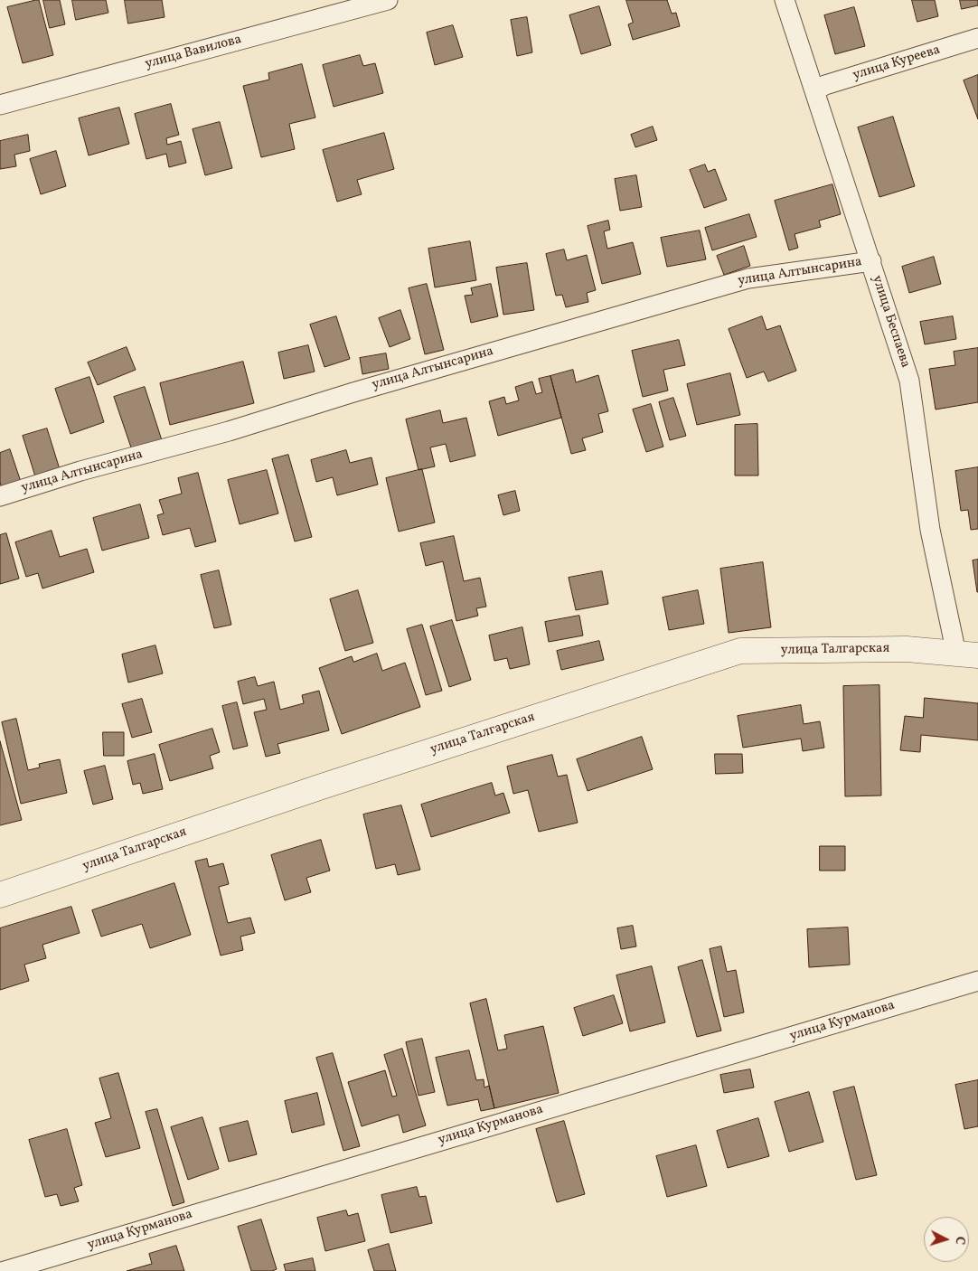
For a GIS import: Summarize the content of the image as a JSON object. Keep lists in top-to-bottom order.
{
  "streets": {
    "street": [
      "улица Вавилова",
      "улица Куреева",
      "улица Алтынсарина",
      "улица Беспаева",
      "улица Талгарская",
      "улица Курманова"
    ]
  },
  "crossings": [
    ["улица Куреева", "улица Беспаева"],
    ["улица Алтынсарина", "улица Беспаева"],
    ["улица Беспаева", "улица Талгарская"]
  ],
  "north": "right"
}
